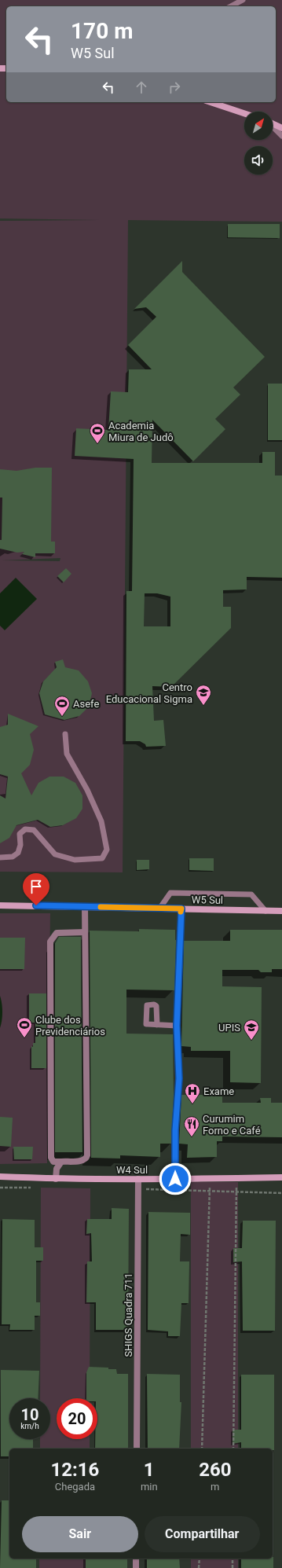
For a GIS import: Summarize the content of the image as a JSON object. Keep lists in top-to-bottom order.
{
  "streets": {
    "main road": ["W5 Sul", "W4 Sul"],
    "street": ["SHIGS Quadra 711"]
  },
  "crossings": [
    ["W4 Sul", "SHIGS Quadra 711"]
  ],
  "places": {
    "sports": ["Academia Miura de Judô", "Asefe", "Clube dos Previdenciários"],
    "school or university": ["Centro Educacional Sigma", "UPIS"],
    "hospital": ["Exame"],
    "restaurant": ["Curumim Forno e Café"]
  },
  "north": "top right",
  "page": {
    "turn": ["170 m", "W5 Sul"],
    "speed": "10 km/h",
    "limit": "20",
    "eta": [
      "12:16",
      "Chegada",
      "1",
      "min",
      "260",
      "m"
    ],
    "buttons": ["Sair", "Compartilhar"]
  }
}
